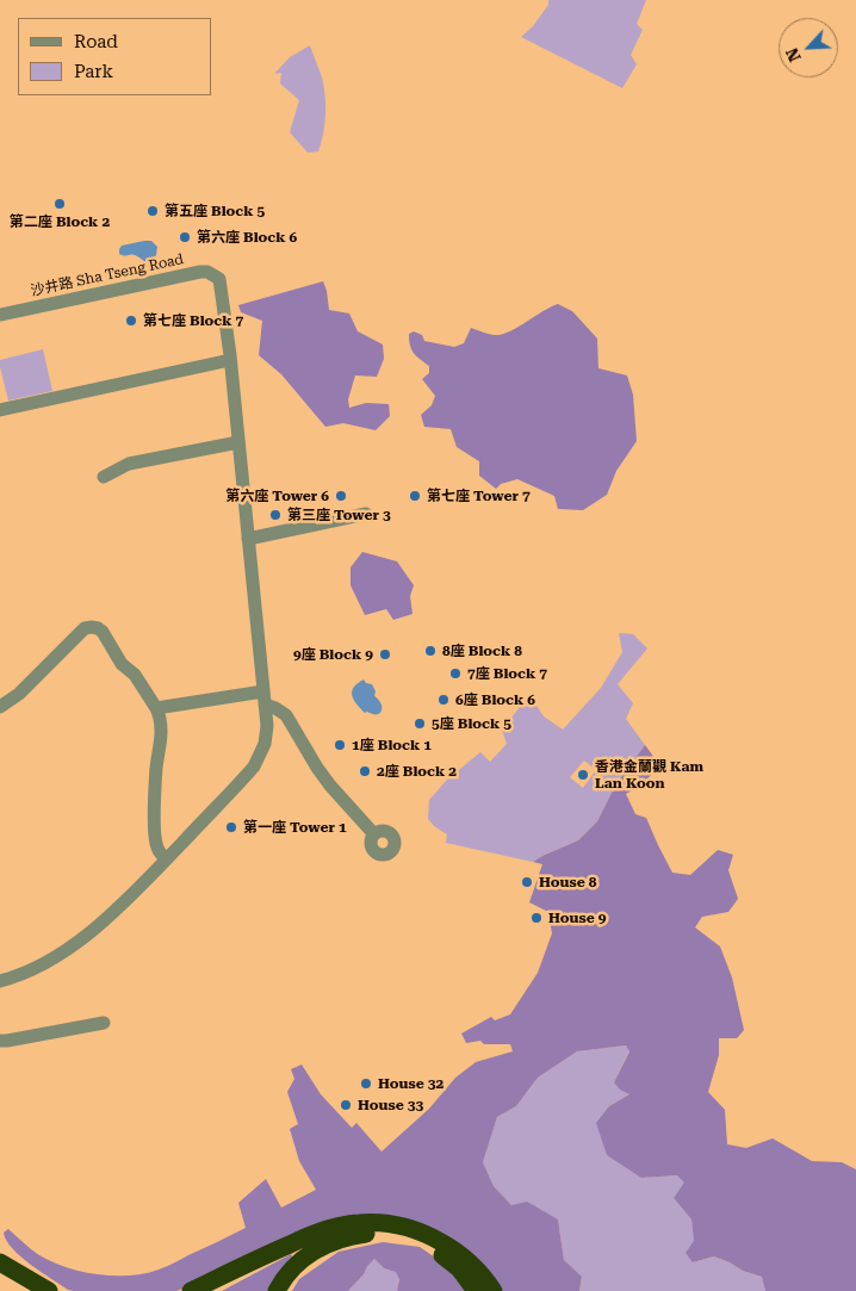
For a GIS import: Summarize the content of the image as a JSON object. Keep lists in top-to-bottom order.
{
  "streets": {
    "street": ["沙井路 Sha Tseng Road"]
  },
  "places": [
    "第二座 Block 2",
    "第五座 Block 5",
    "第六座 Block 6",
    "第七座 Block 7",
    "第六座 Tower 6",
    "第七座 Tower 7",
    "第三座 Tower 3",
    "8座 Block 8",
    "9座 Block 9",
    "7座 Block 7",
    "6座 Block 6",
    "5座 Block 5",
    "1座 Block 1",
    "2座 Block 2",
    "香港金蘭觀 Kam Lan Koon",
    "第一座 Tower 1",
    "House 8",
    "House 9",
    "House 32",
    "House 33"
  ],
  "legend": ["Road", "Park"],
  "north": "bottom left"
}
